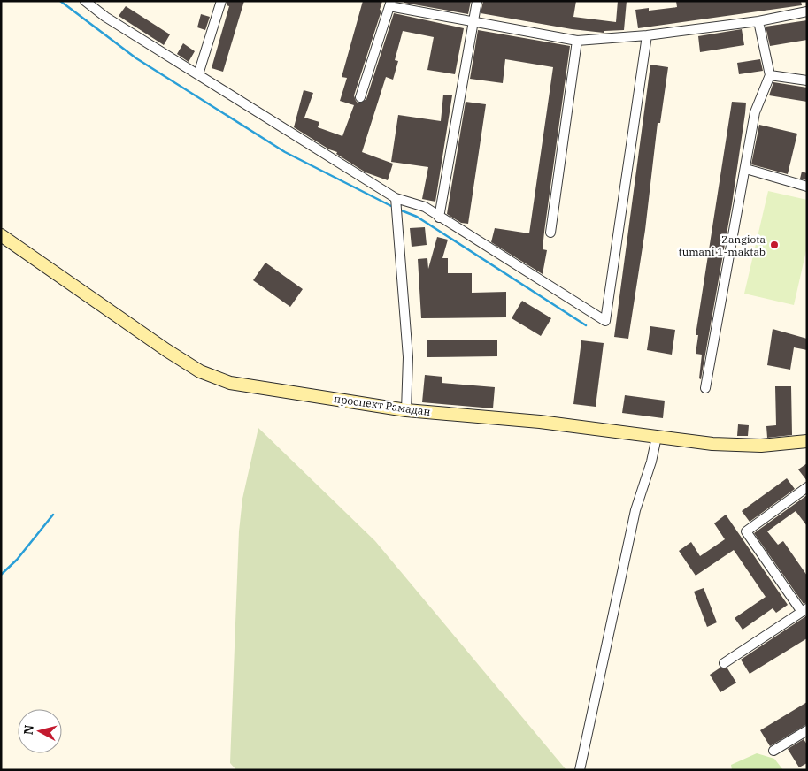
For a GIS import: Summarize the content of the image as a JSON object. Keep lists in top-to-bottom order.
{
  "streets": {
    "main road": ["проспект Рамадан"]
  },
  "places": ["Zangiota tumani 1-maktab"],
  "north": "left"
}
